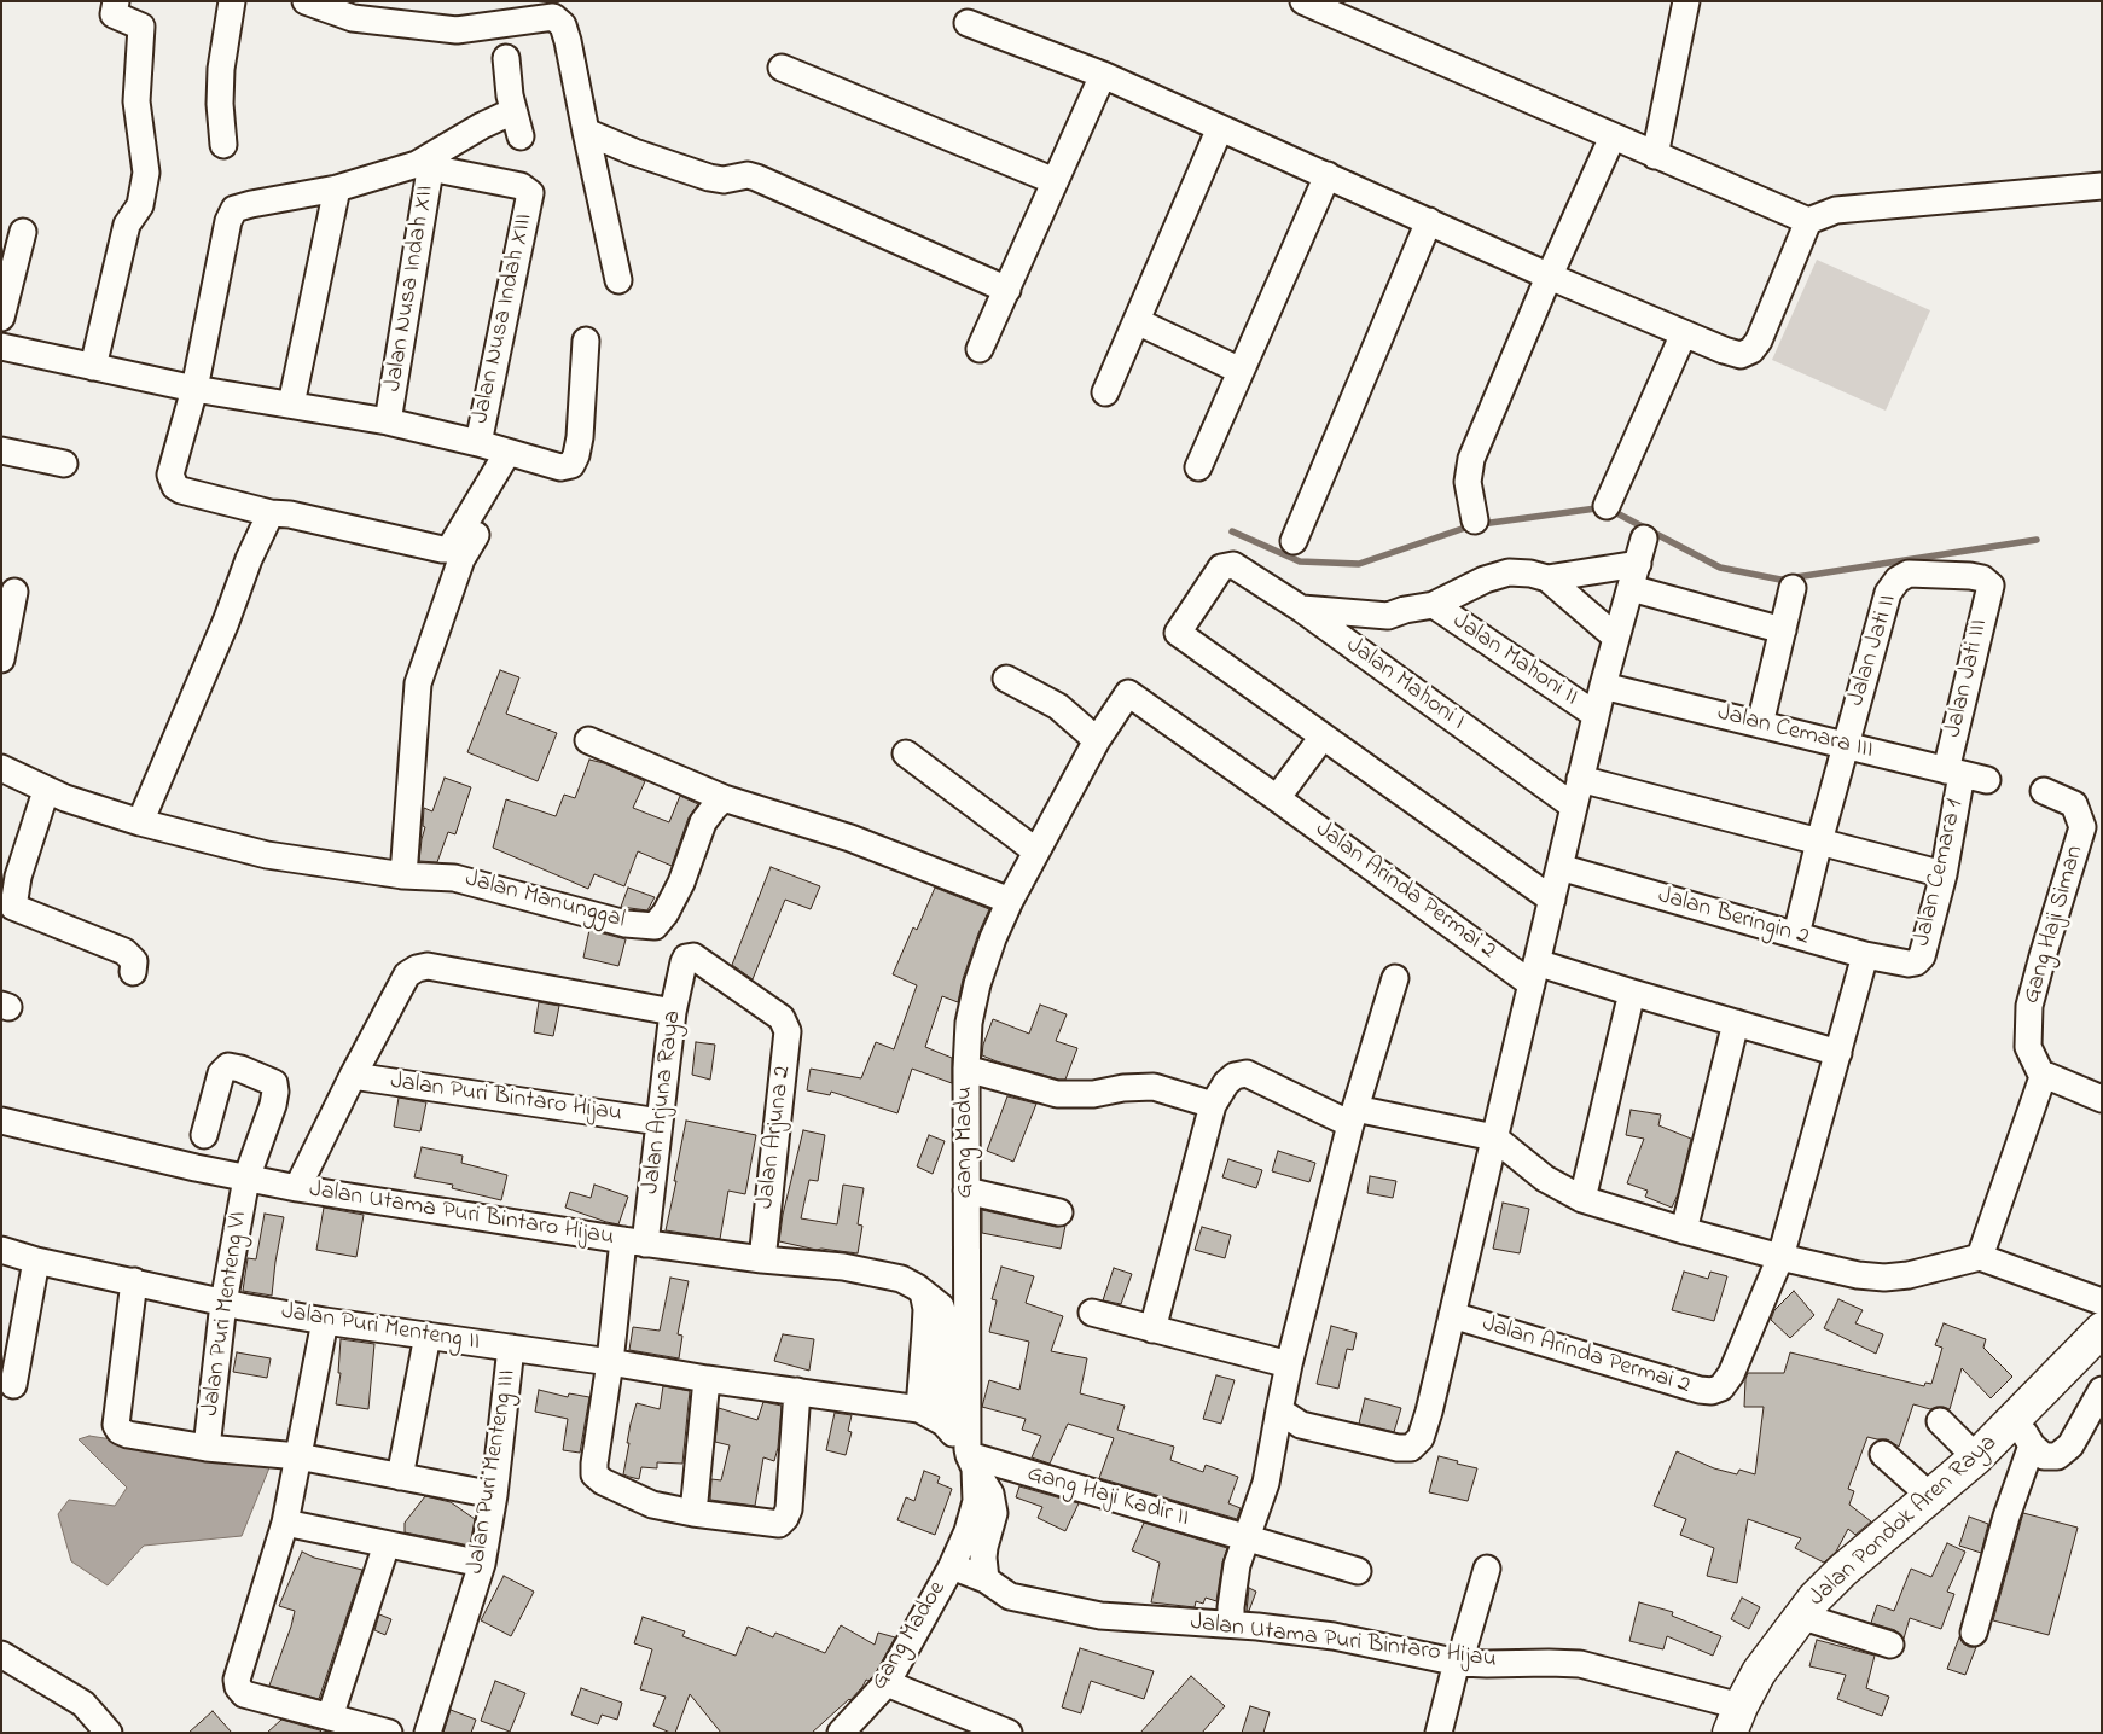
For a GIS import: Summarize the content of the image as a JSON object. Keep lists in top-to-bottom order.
{
  "streets": {
    "main road": ["Jalan Pondok Aren Raya"],
    "street": [
      "Jalan Nusa Indah XII",
      "Jalan Nusa Indah XIII",
      "Jalan Jati II",
      "Jalan Mahoni II",
      "Jalan Jati III",
      "Jalan Mahoni I",
      "Jalan Cemara III",
      "Jalan Cemara 1",
      "Jalan Arinda Permai 2",
      "Jalan Manunggal",
      "Jalan Beringin 2",
      "Gang Haji Siman",
      "Jalan Puri Bintaro Hijau",
      "Jalan Arjuna Raya",
      "Jalan Arjuna 2",
      "Gang Madu",
      "Jalan Utama Puri Bintaro Hijau",
      "Jalan Puri Menteng VI",
      "Jalan Puri Menteng II",
      "Jalan Puri Menteng III",
      "Gang Haji Kadir II",
      "Gang Madoe"
    ]
  },
  "crossings": [
    ["Jalan Nusa Indah XII", "Jalan Nusa Indah XIII"],
    ["Jalan Jati II", "Jalan Jati III"],
    ["Jalan Jati II", "Jalan Cemara III"],
    ["Jalan Mahoni II", "Jalan Arinda Permai 2"],
    ["Jalan Jati III", "Jalan Cemara III"],
    ["Jalan Jati III", "Jalan Cemara 1"],
    ["Jalan Mahoni I", "Jalan Arinda Permai 2"],
    ["Jalan Cemara III", "Jalan Cemara 1"],
    ["Jalan Cemara III", "Jalan Arinda Permai 2"],
    ["Jalan Cemara 1", "Jalan Beringin 2"],
    ["Jalan Arinda Permai 2", "Jalan Beringin 2"],
    ["Jalan Arinda Permai 2", "Gang Madu"],
    ["Jalan Puri Bintaro Hijau", "Jalan Arjuna Raya"],
    ["Jalan Puri Bintaro Hijau", "Jalan Utama Puri Bintaro Hijau"],
    ["Jalan Arjuna Raya", "Jalan Arjuna 2"],
    ["Jalan Arjuna Raya", "Jalan Utama Puri Bintaro Hijau"],
    ["Jalan Arjuna Raya", "Jalan Puri Menteng II"],
    ["Jalan Arjuna 2", "Jalan Utama Puri Bintaro Hijau"],
    ["Gang Madu", "Jalan Utama Puri Bintaro Hijau"],
    ["Gang Madu", "Gang Haji Kadir II"],
    ["Gang Madu", "Gang Madoe"],
    ["Jalan Utama Puri Bintaro Hijau", "Jalan Puri Menteng VI"],
    ["Jalan Utama Puri Bintaro Hijau", "Jalan Pondok Aren Raya"],
    ["Jalan Utama Puri Bintaro Hijau", "Gang Madoe"],
    ["Jalan Puri Menteng VI", "Jalan Puri Menteng II"],
    ["Jalan Puri Menteng II", "Jalan Puri Menteng III"]
  ]
}
